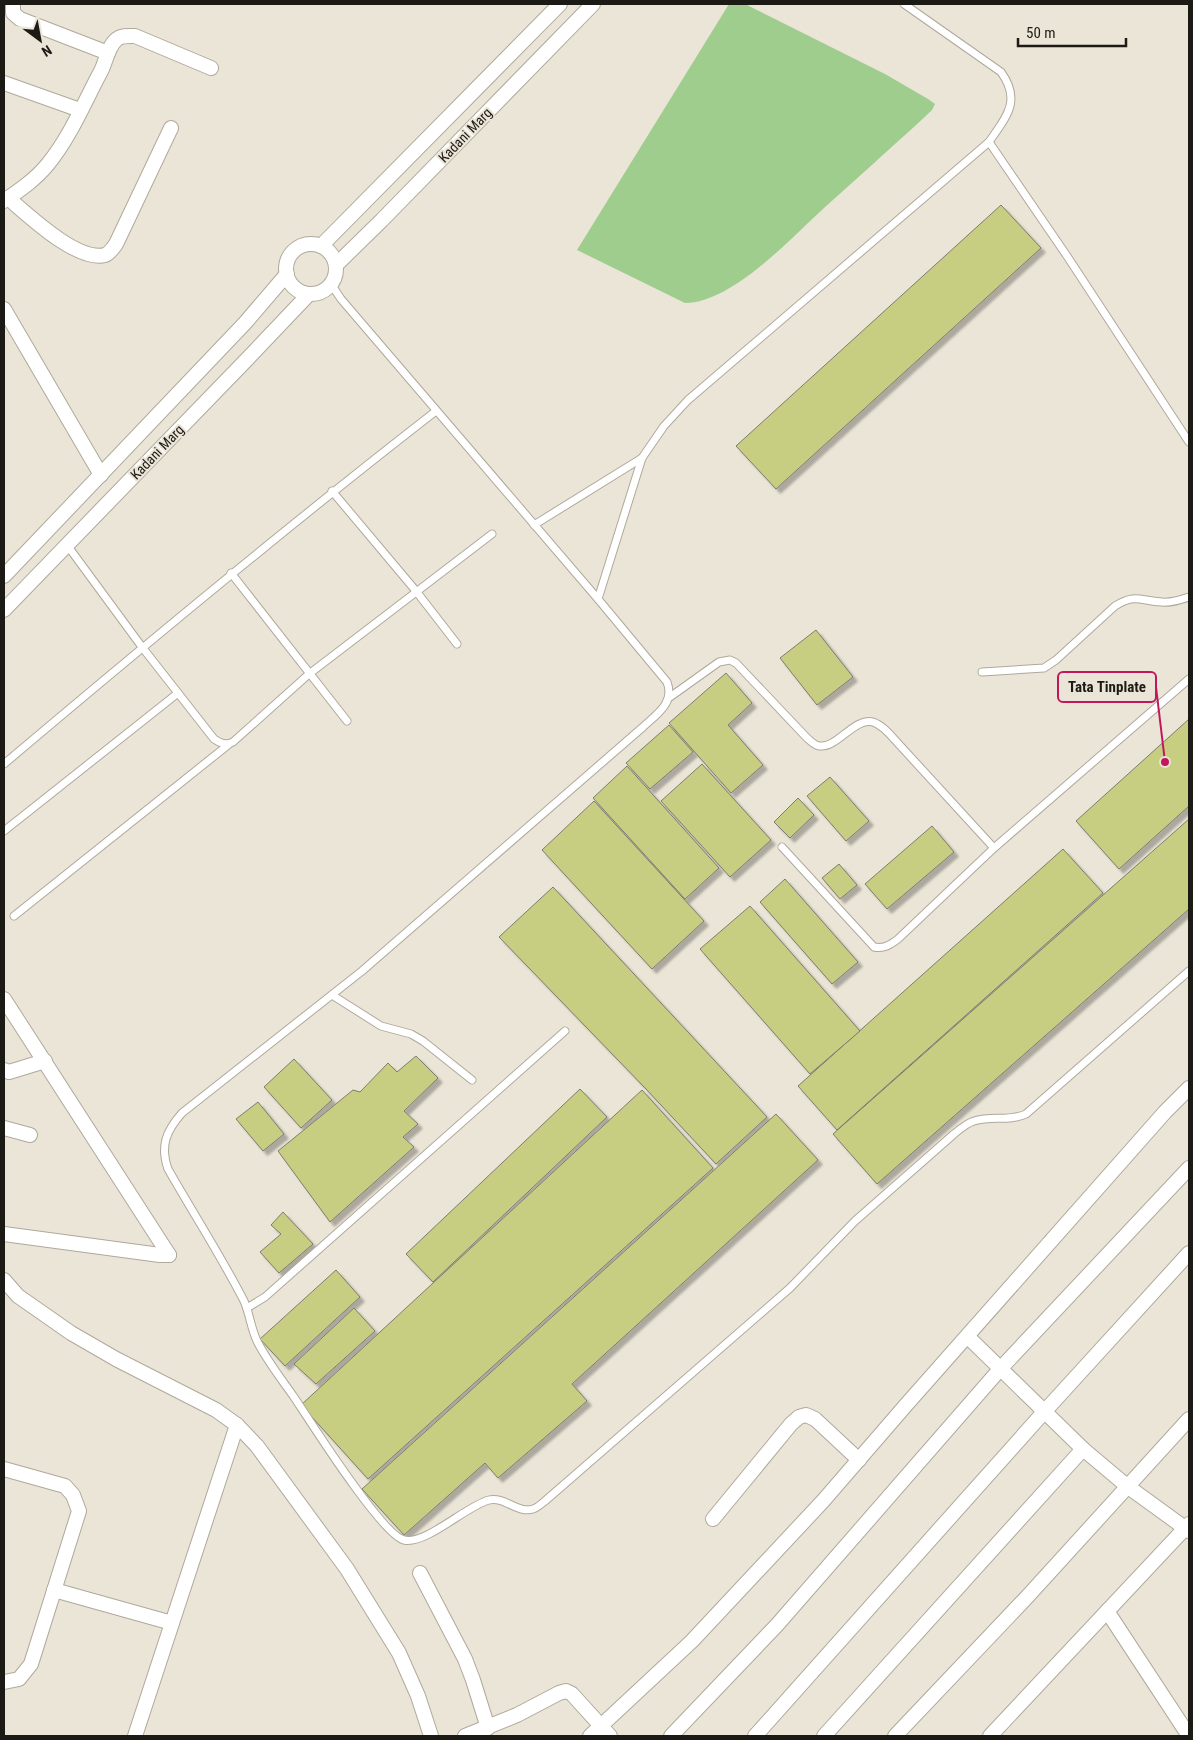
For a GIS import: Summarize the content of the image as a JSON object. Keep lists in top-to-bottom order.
{
  "streets": {
    "street": ["Kadani Marg"]
  },
  "places": ["Tata Tinplate"],
  "scale_bar": "50 m",
  "north": "bottom right"
}
